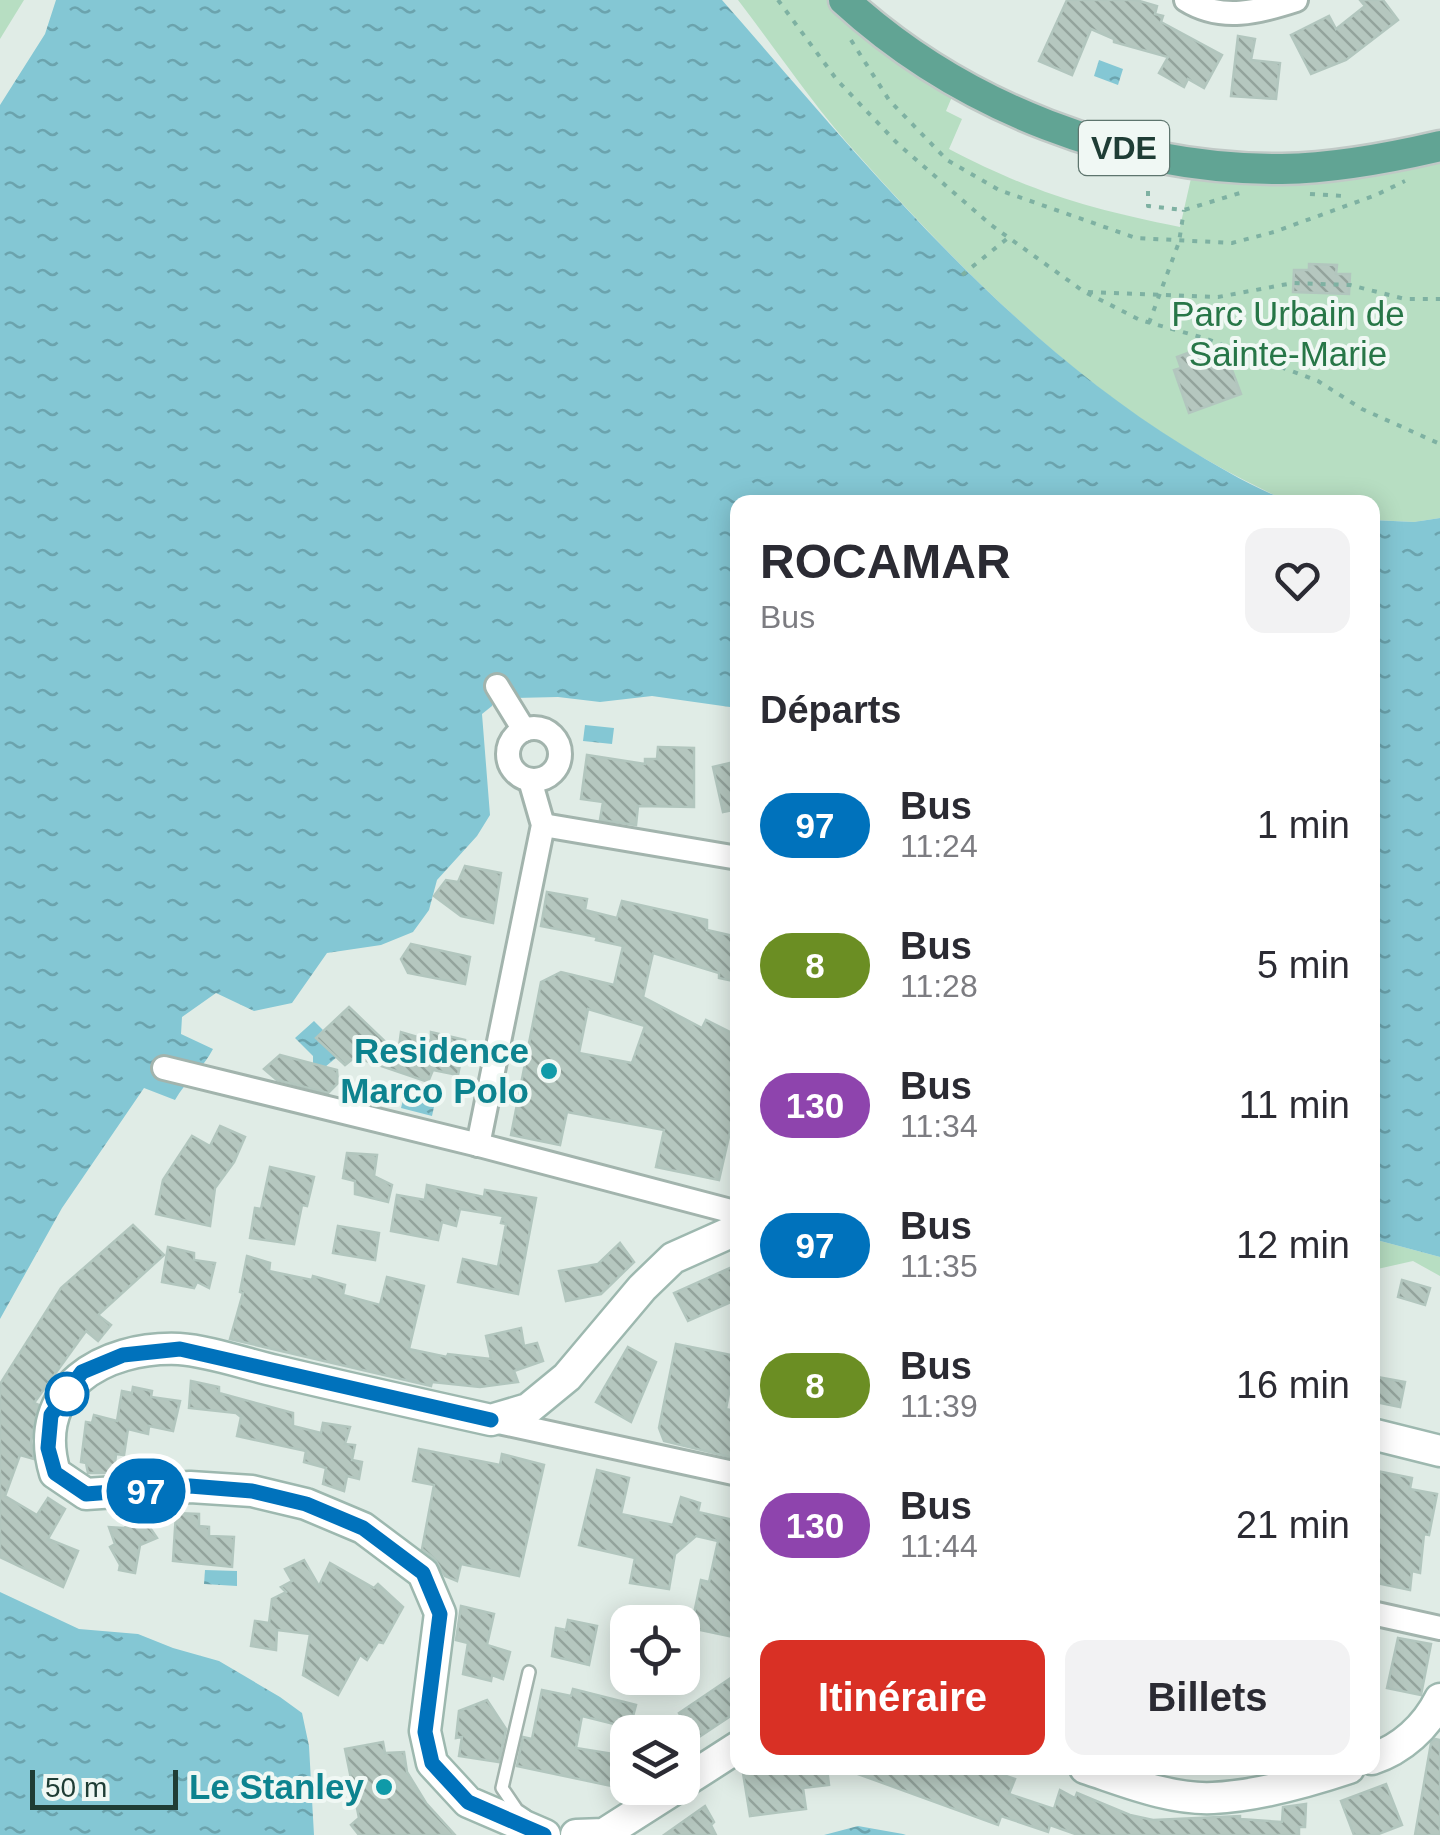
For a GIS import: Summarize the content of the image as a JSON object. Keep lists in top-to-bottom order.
{
  "streets": {
    "main road": ["VDE"]
  },
  "parks": ["Parc Urbain de Sainte-Marie"],
  "places": ["Residence Marco Polo", "Le Stanley"],
  "lines": ["bus line 97"],
  "scale_bar": "50 m",
  "page": {
    "on_map": "97",
    "heading": [
      ["ROCAMAR", "Bus"],
      "Départs"
    ],
    "list": [
      {
        "mark": "97",
        "name": "Bus",
        "note": "11:24",
        "value": "1 min"
      },
      {
        "mark": "8",
        "name": "Bus",
        "note": "11:28",
        "value": "5 min"
      },
      {
        "mark": "130",
        "name": "Bus",
        "note": "11:34",
        "value": "11 min"
      },
      {
        "mark": "97",
        "name": "Bus",
        "note": "11:35",
        "value": "12 min"
      },
      {
        "mark": "8",
        "name": "Bus",
        "note": "11:39",
        "value": "16 min"
      },
      {
        "mark": "130",
        "name": "Bus",
        "note": "11:44",
        "value": "21 min"
      }
    ],
    "buttons": ["Itinéraire", "Billets"],
    "scale": "50 m"
  }
}
